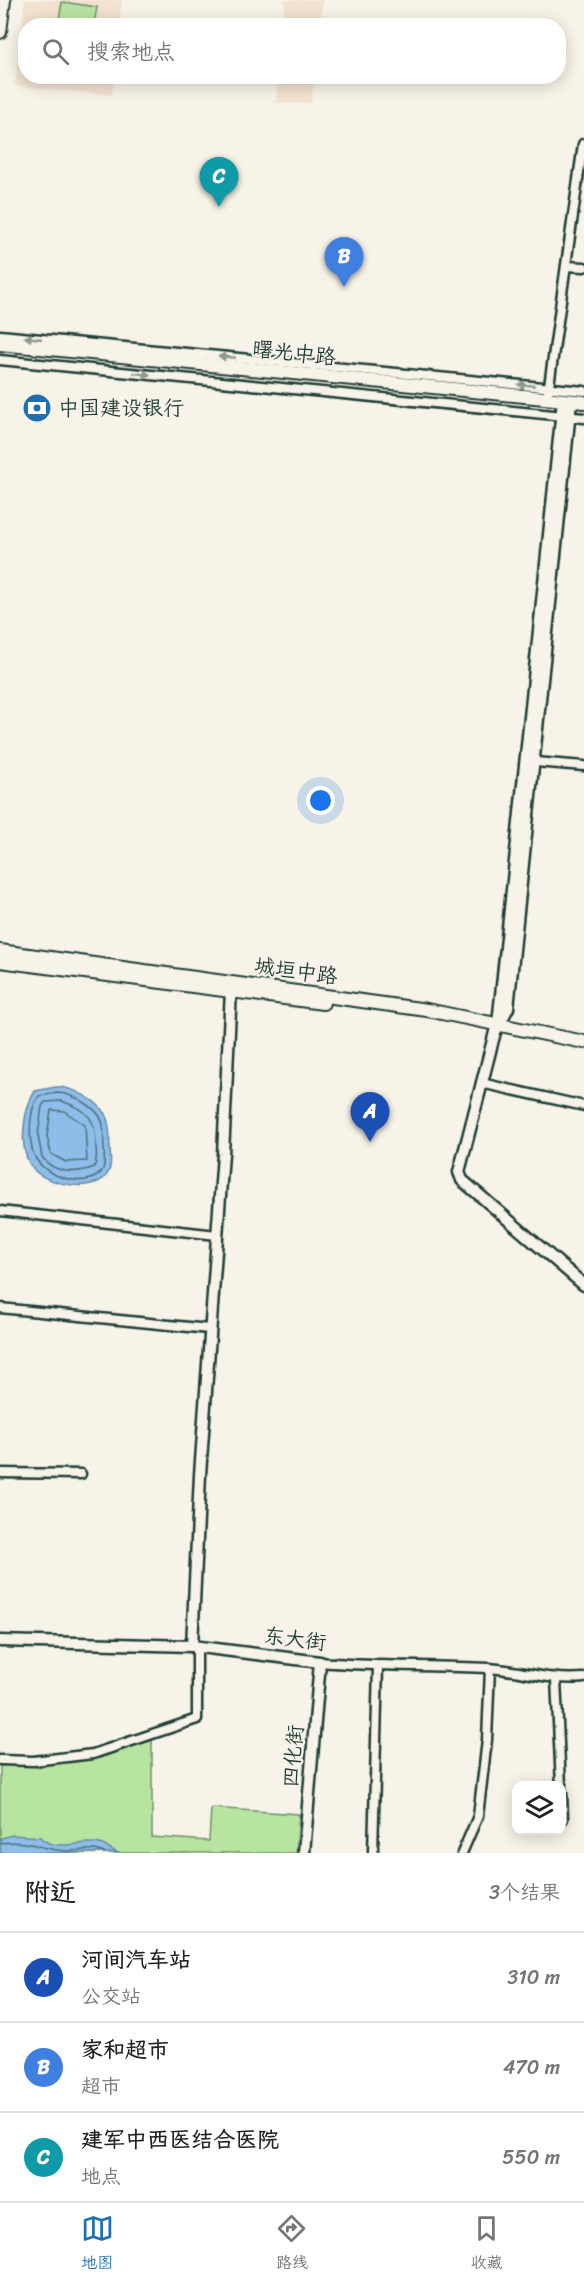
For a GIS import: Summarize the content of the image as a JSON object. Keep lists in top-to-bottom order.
{
  "streets": {
    "main road": ["曙光中路", "城垣中路"],
    "street": ["东大街", "四化街"]
  },
  "crossings": [
    ["东大街", "四化街"]
  ],
  "places": {
    "bank": ["中国建设银行"]
  },
  "page": {
    "search": "搜索地点",
    "pins": ["C", "B", "A"],
    "heading": ["附近", "3个结果"],
    "list": [
      {
        "mark": "A",
        "name": "河间汽车站",
        "note": "公交站",
        "value": "310 m"
      },
      {
        "mark": "B",
        "name": "家和超市",
        "note": "超市",
        "value": "470 m"
      },
      {
        "mark": "C",
        "name": "建军中西医结合医院",
        "note": "地点",
        "value": "550 m"
      }
    ],
    "nav": ["地图", "路线", "收藏"]
  }
}
